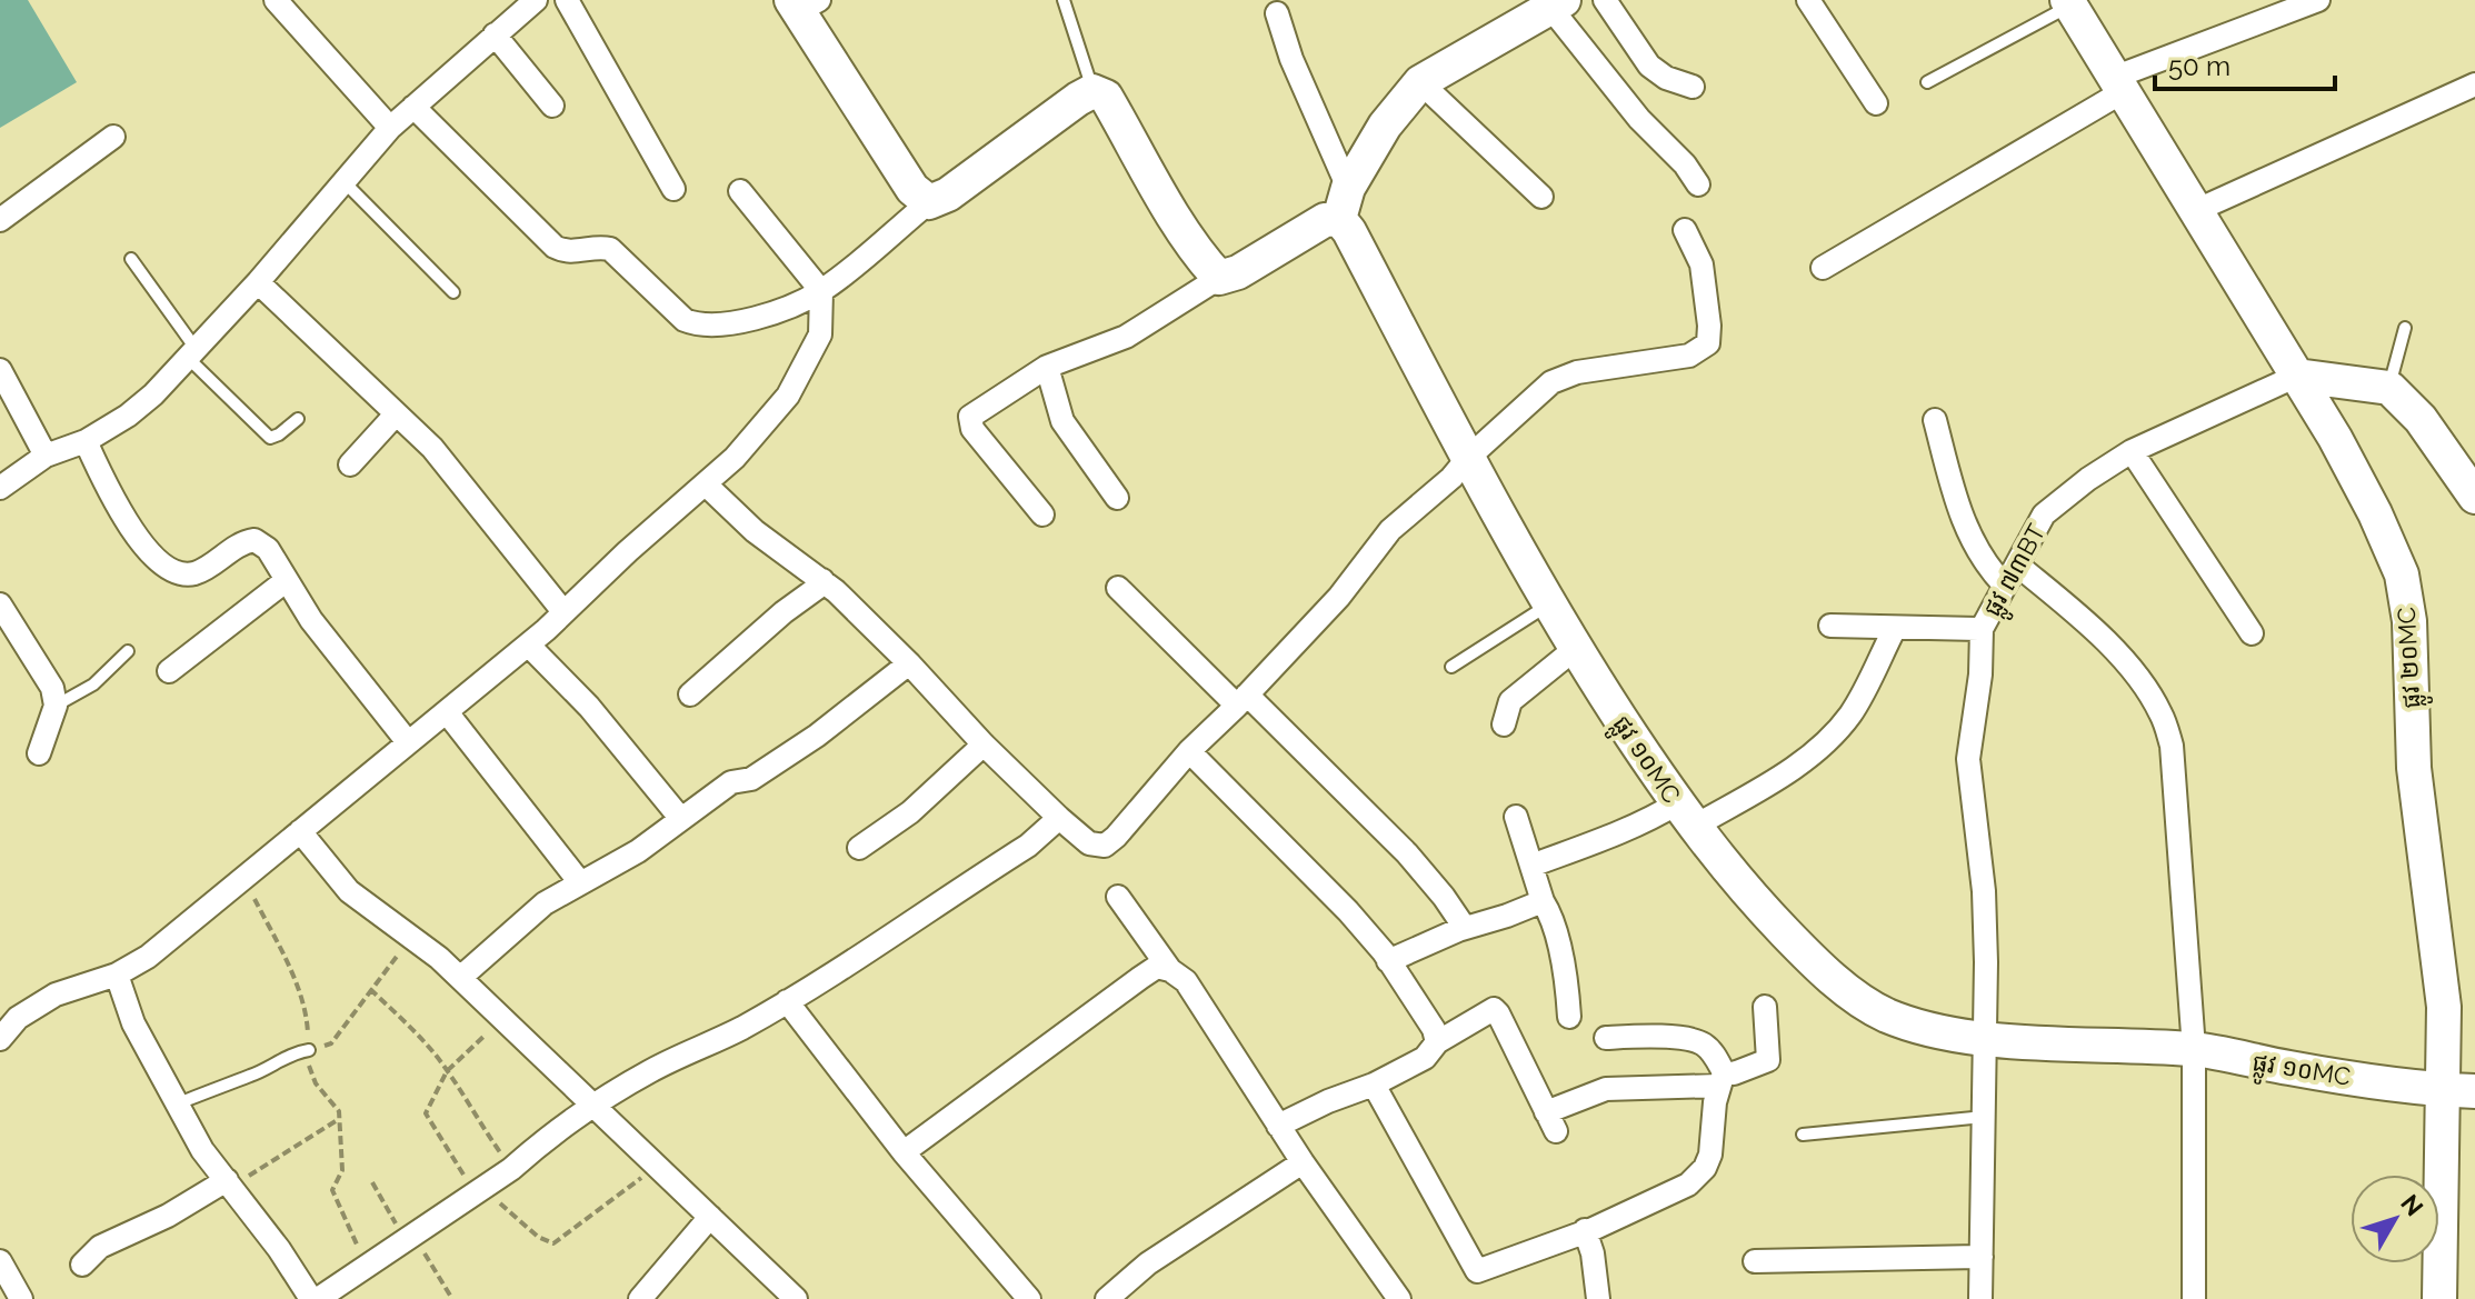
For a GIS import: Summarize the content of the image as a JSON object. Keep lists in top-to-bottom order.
{
  "streets": {
    "street": ["ផ្លូវ ៧៣BT", "ផ្លូវ ២០MC", "ផ្លូវ ១០MC"]
  },
  "crossings": [
    ["ផ្លូវ ៧៣BT", "ផ្លូវ ២០MC"],
    ["ផ្លូវ ៧៣BT", "ផ្លូវ ១០MC"],
    ["ផ្លូវ ២០MC", "ផ្លូវ ១០MC"]
  ],
  "scale_bar": "50 m",
  "north": "top right"
}
